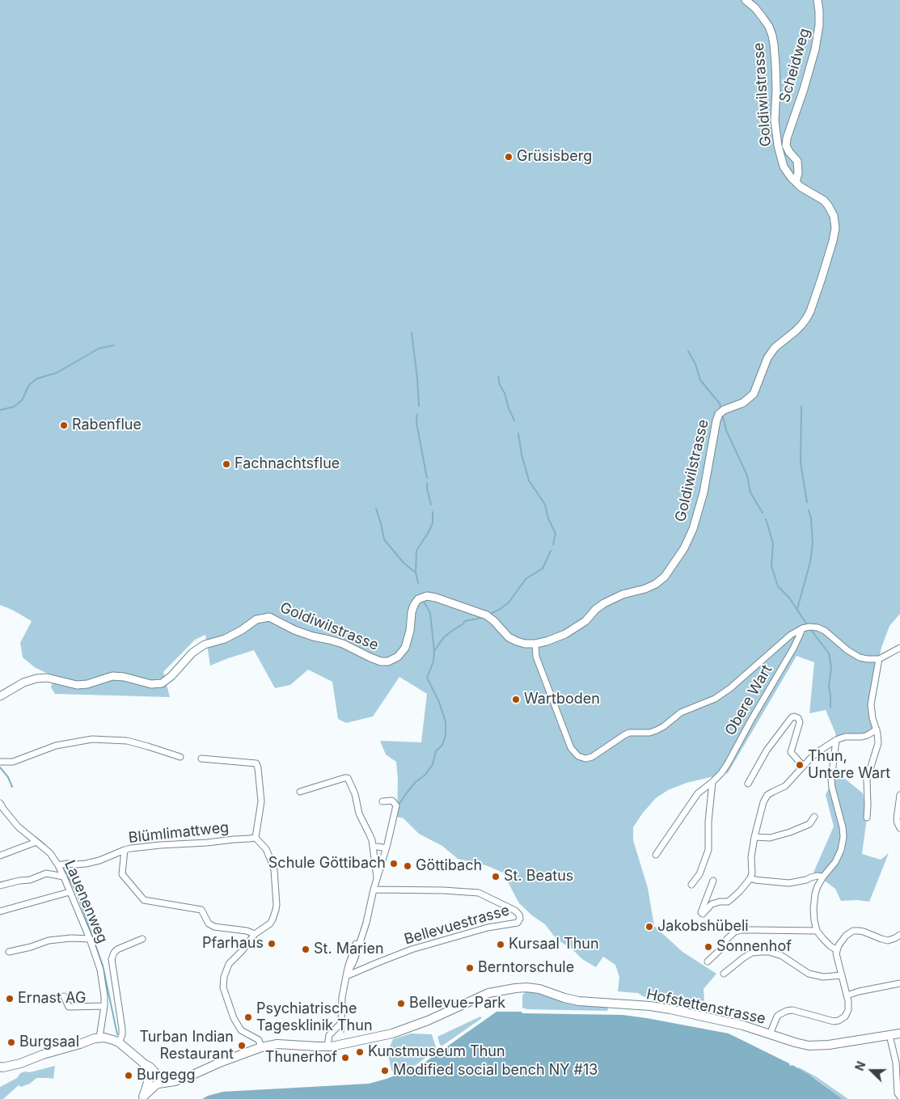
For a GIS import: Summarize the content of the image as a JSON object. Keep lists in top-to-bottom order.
{
  "streets": {
    "main road": ["Hofstettenstrasse"],
    "street": [
      "Scheidweg",
      "Goldiwilstrasse",
      "Obere Wart",
      "Blümlimattweg",
      "Lauenenweg",
      "Bellevuestrasse"
    ]
  },
  "crossings": [
    ["Scheidweg", "Goldiwilstrasse"],
    ["Blümlimattweg", "Lauenenweg"]
  ],
  "places": [
    "Grüsisberg",
    "Rabenflue",
    "Fachnachtsflue",
    "Wartboden",
    "Thun, Untere Wart",
    "Schule Göttibach",
    "Göttibach",
    "St. Beatus",
    "Jakobshübeli",
    "Pfarhaus",
    "Kursaal Thun",
    "Sonnenhof",
    "St. Marien",
    "Berntorschule",
    "Ernast AG",
    "Bellevue-Park",
    "Psychiatrische Tagesklinik Thun",
    "Burgsaal",
    "Turban Indian Restaurant",
    "Kunstmuseum Thun",
    "Thunerhof",
    "Modified social bench NY #13",
    "Burgegg"
  ],
  "north": "left"
}
